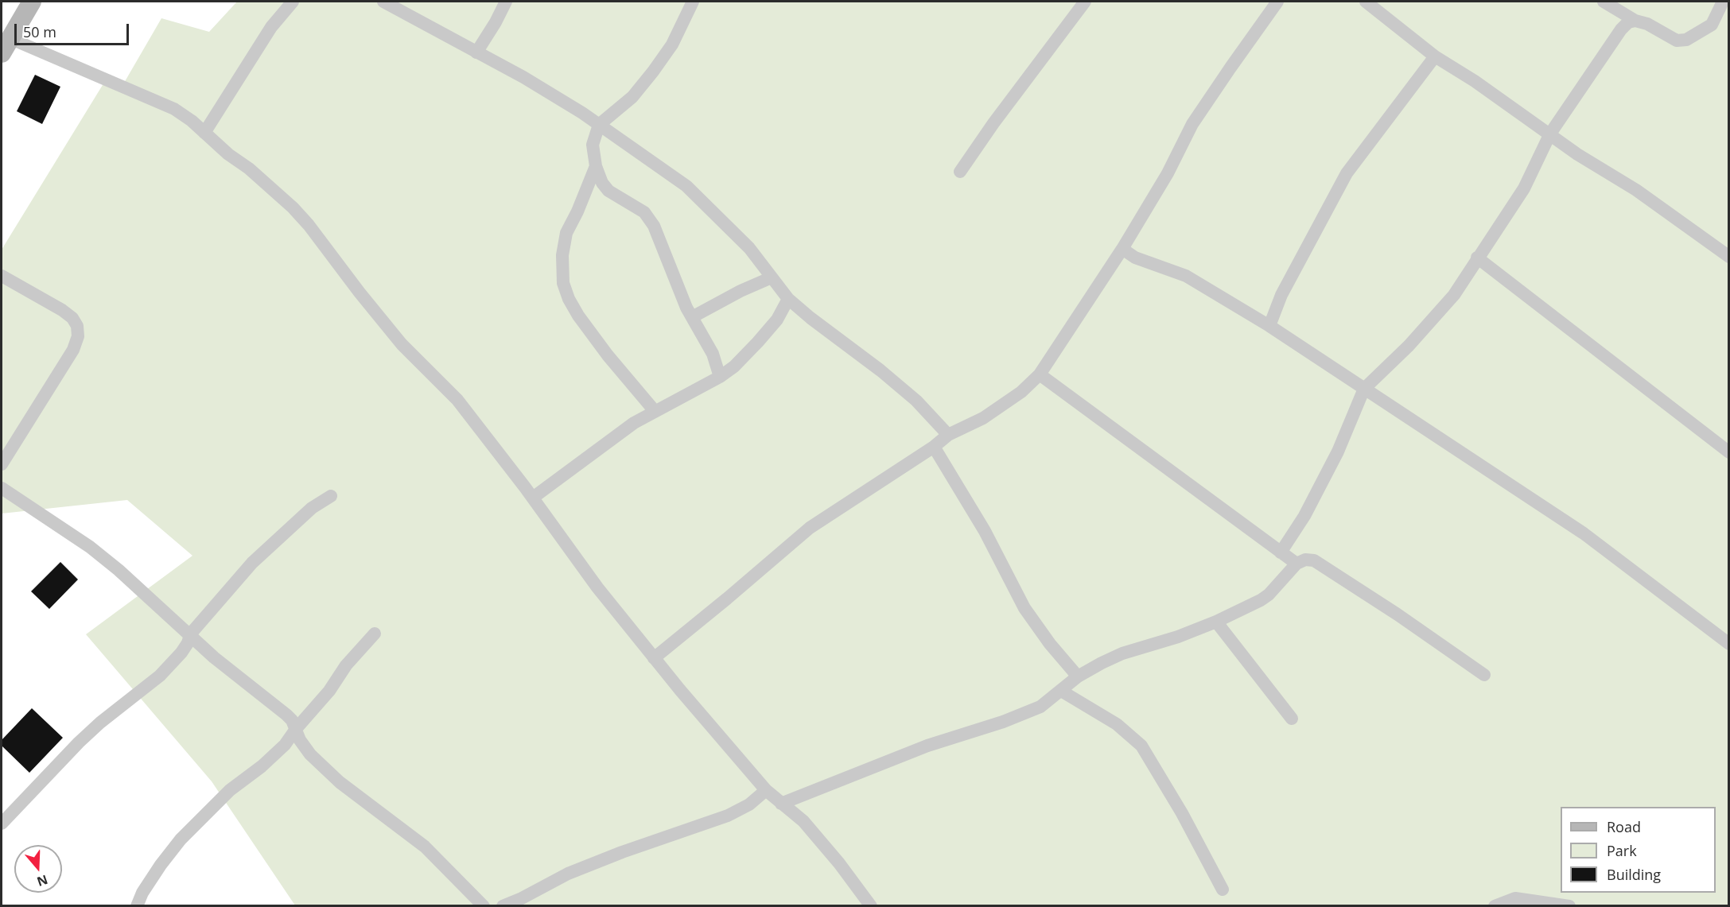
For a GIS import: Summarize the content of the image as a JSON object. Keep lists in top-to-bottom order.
{
  "legend": ["Road", "Park", "Building"],
  "scale_bar": "50 m",
  "north": "bottom"
}
